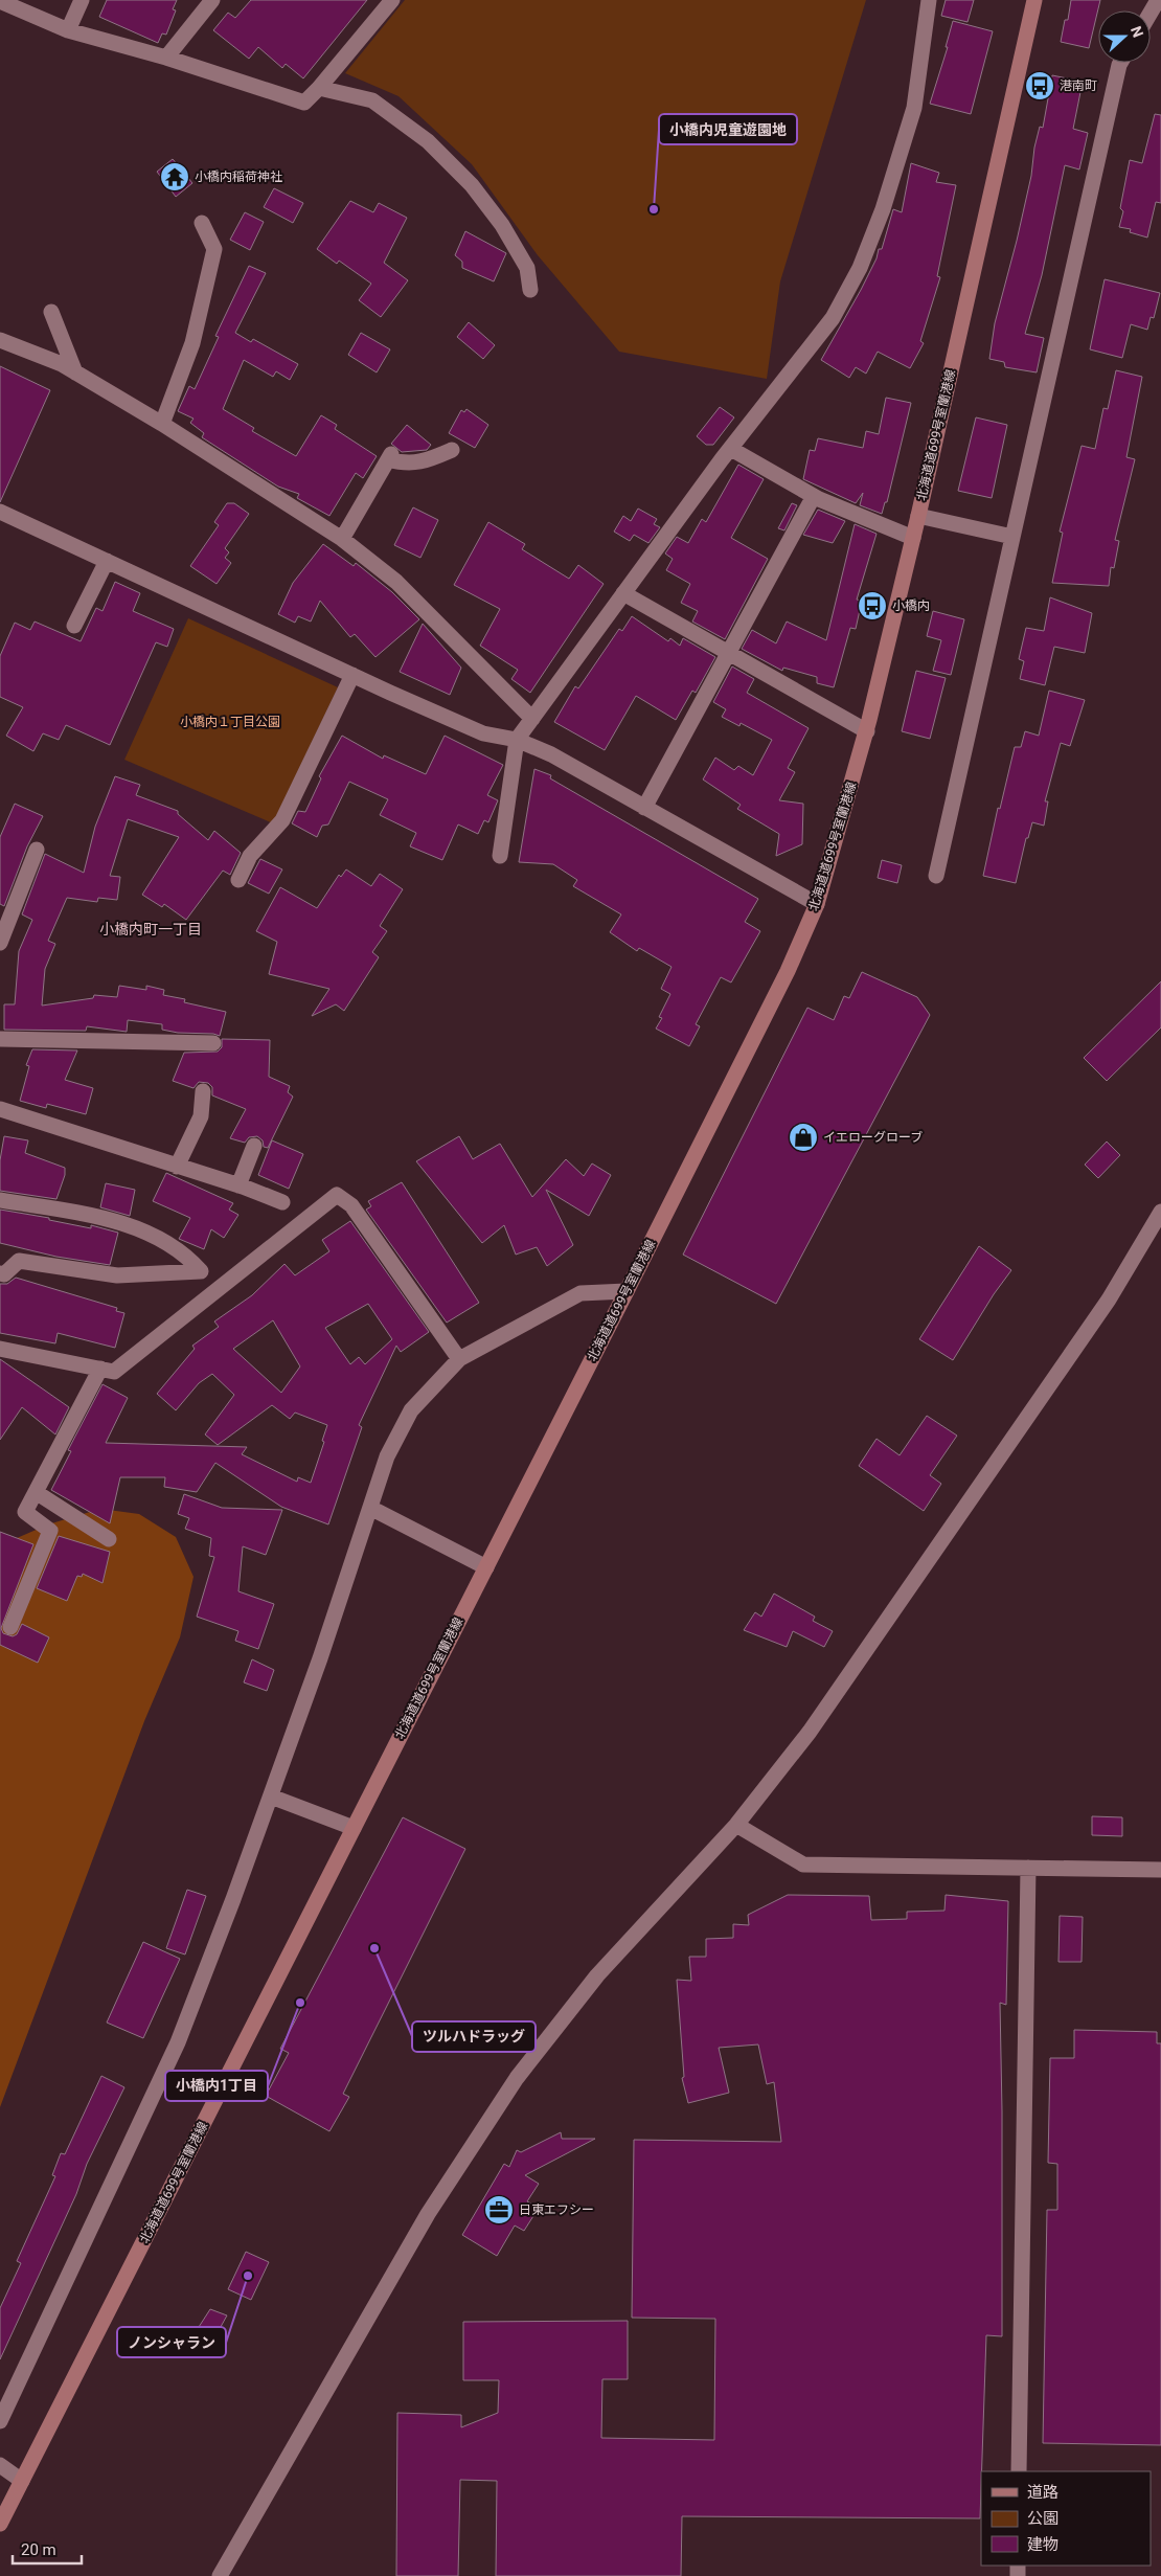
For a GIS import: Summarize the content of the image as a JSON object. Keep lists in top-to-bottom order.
{
  "streets": {
    "main road": ["北海道道699号室蘭港線"]
  },
  "districts": ["小橋内町一丁目"],
  "parks": ["小橋内１丁目公園"],
  "places": {
    "bus stop": ["港南町", "小橋内"],
    "temple": ["小橋内稲荷神社"],
    "other": [
      "小橋内児童遊園地",
      "ツルハドラッグ",
      "小橋内1丁目",
      "ノンシャラン"
    ],
    "shop": ["イエローグローブ"],
    "office": ["日東エフシー"]
  },
  "legend": ["道路", "公園", "建物"],
  "scale_bar": "20 m",
  "north": "right"
}
